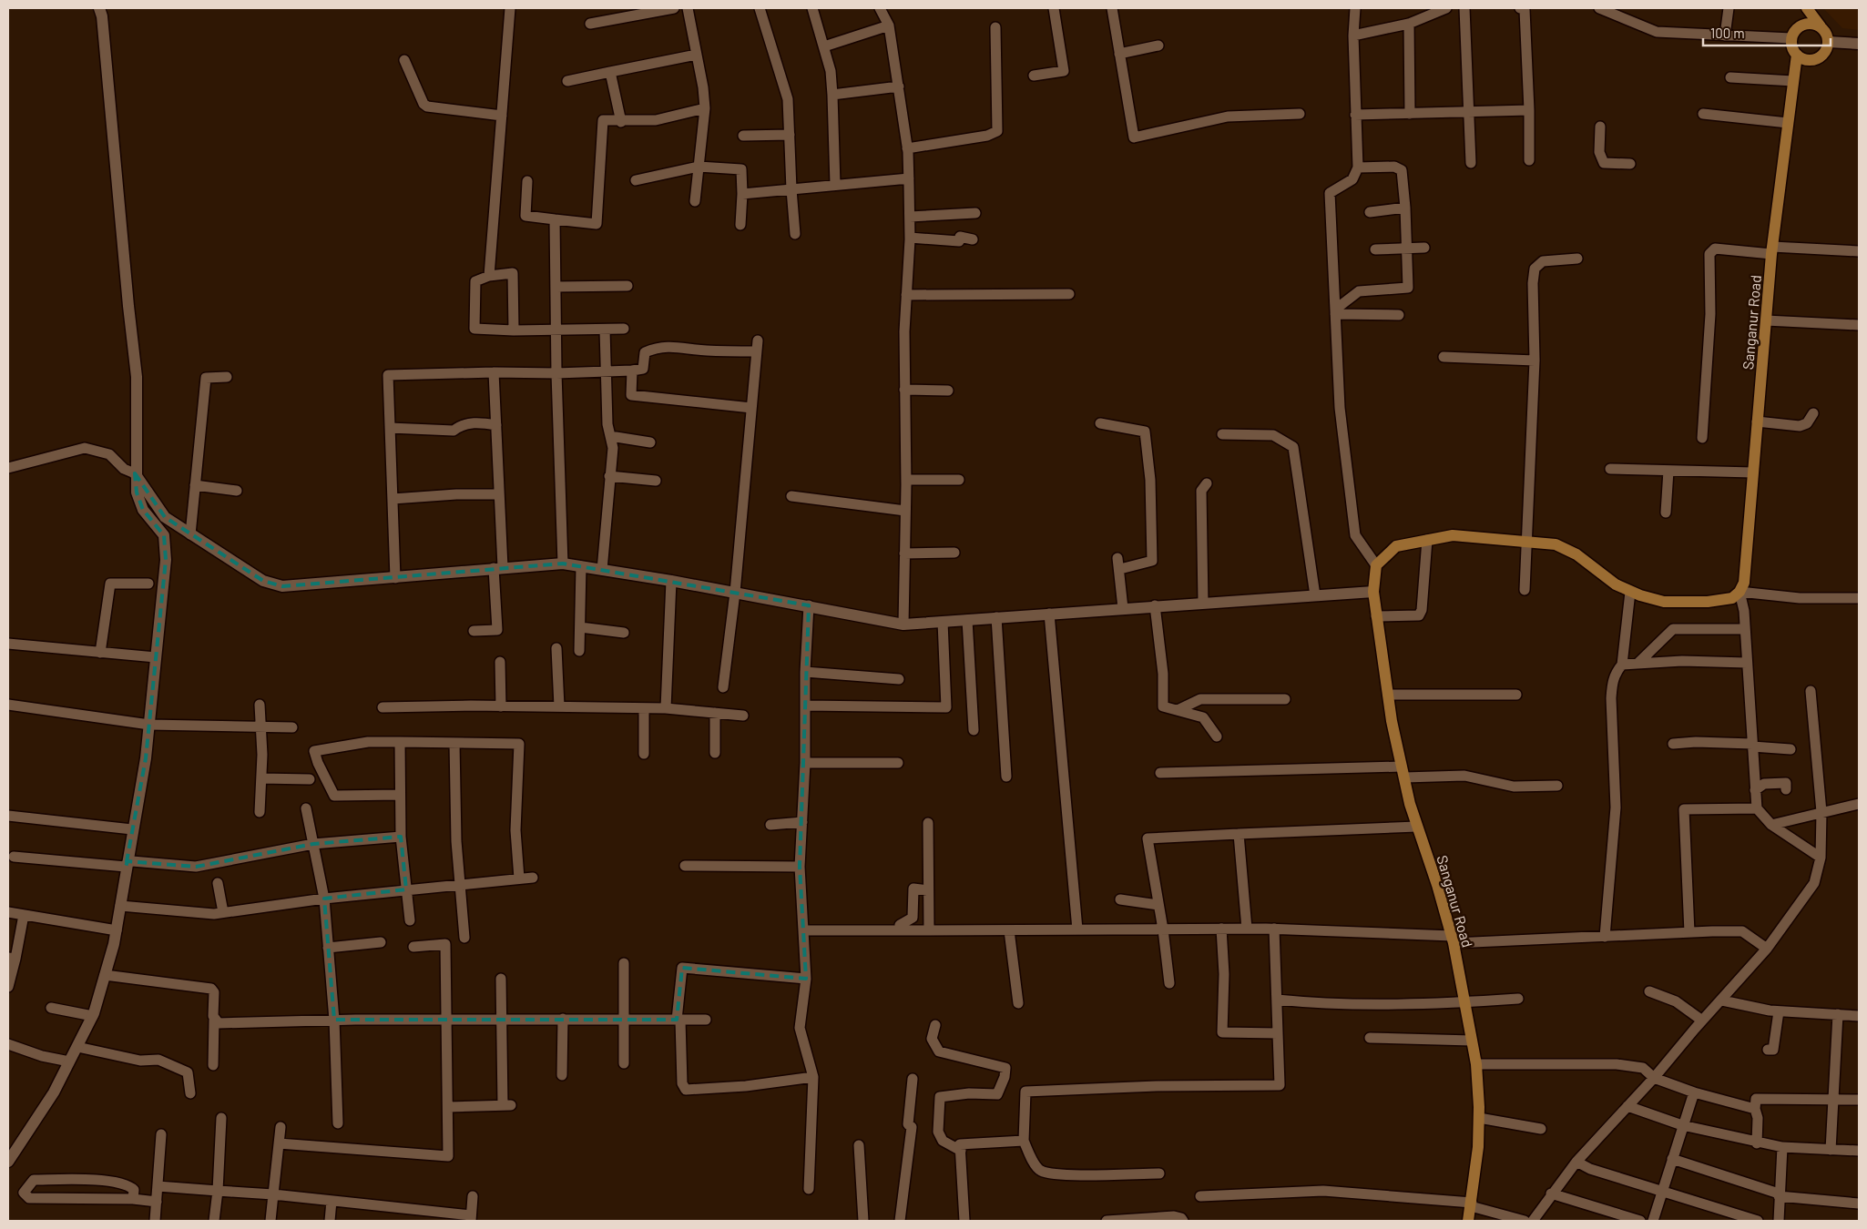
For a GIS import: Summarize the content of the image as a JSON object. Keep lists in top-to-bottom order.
{
  "streets": {
    "main road": ["Sanganur Road"]
  },
  "scale_bar": "100 m"
}
